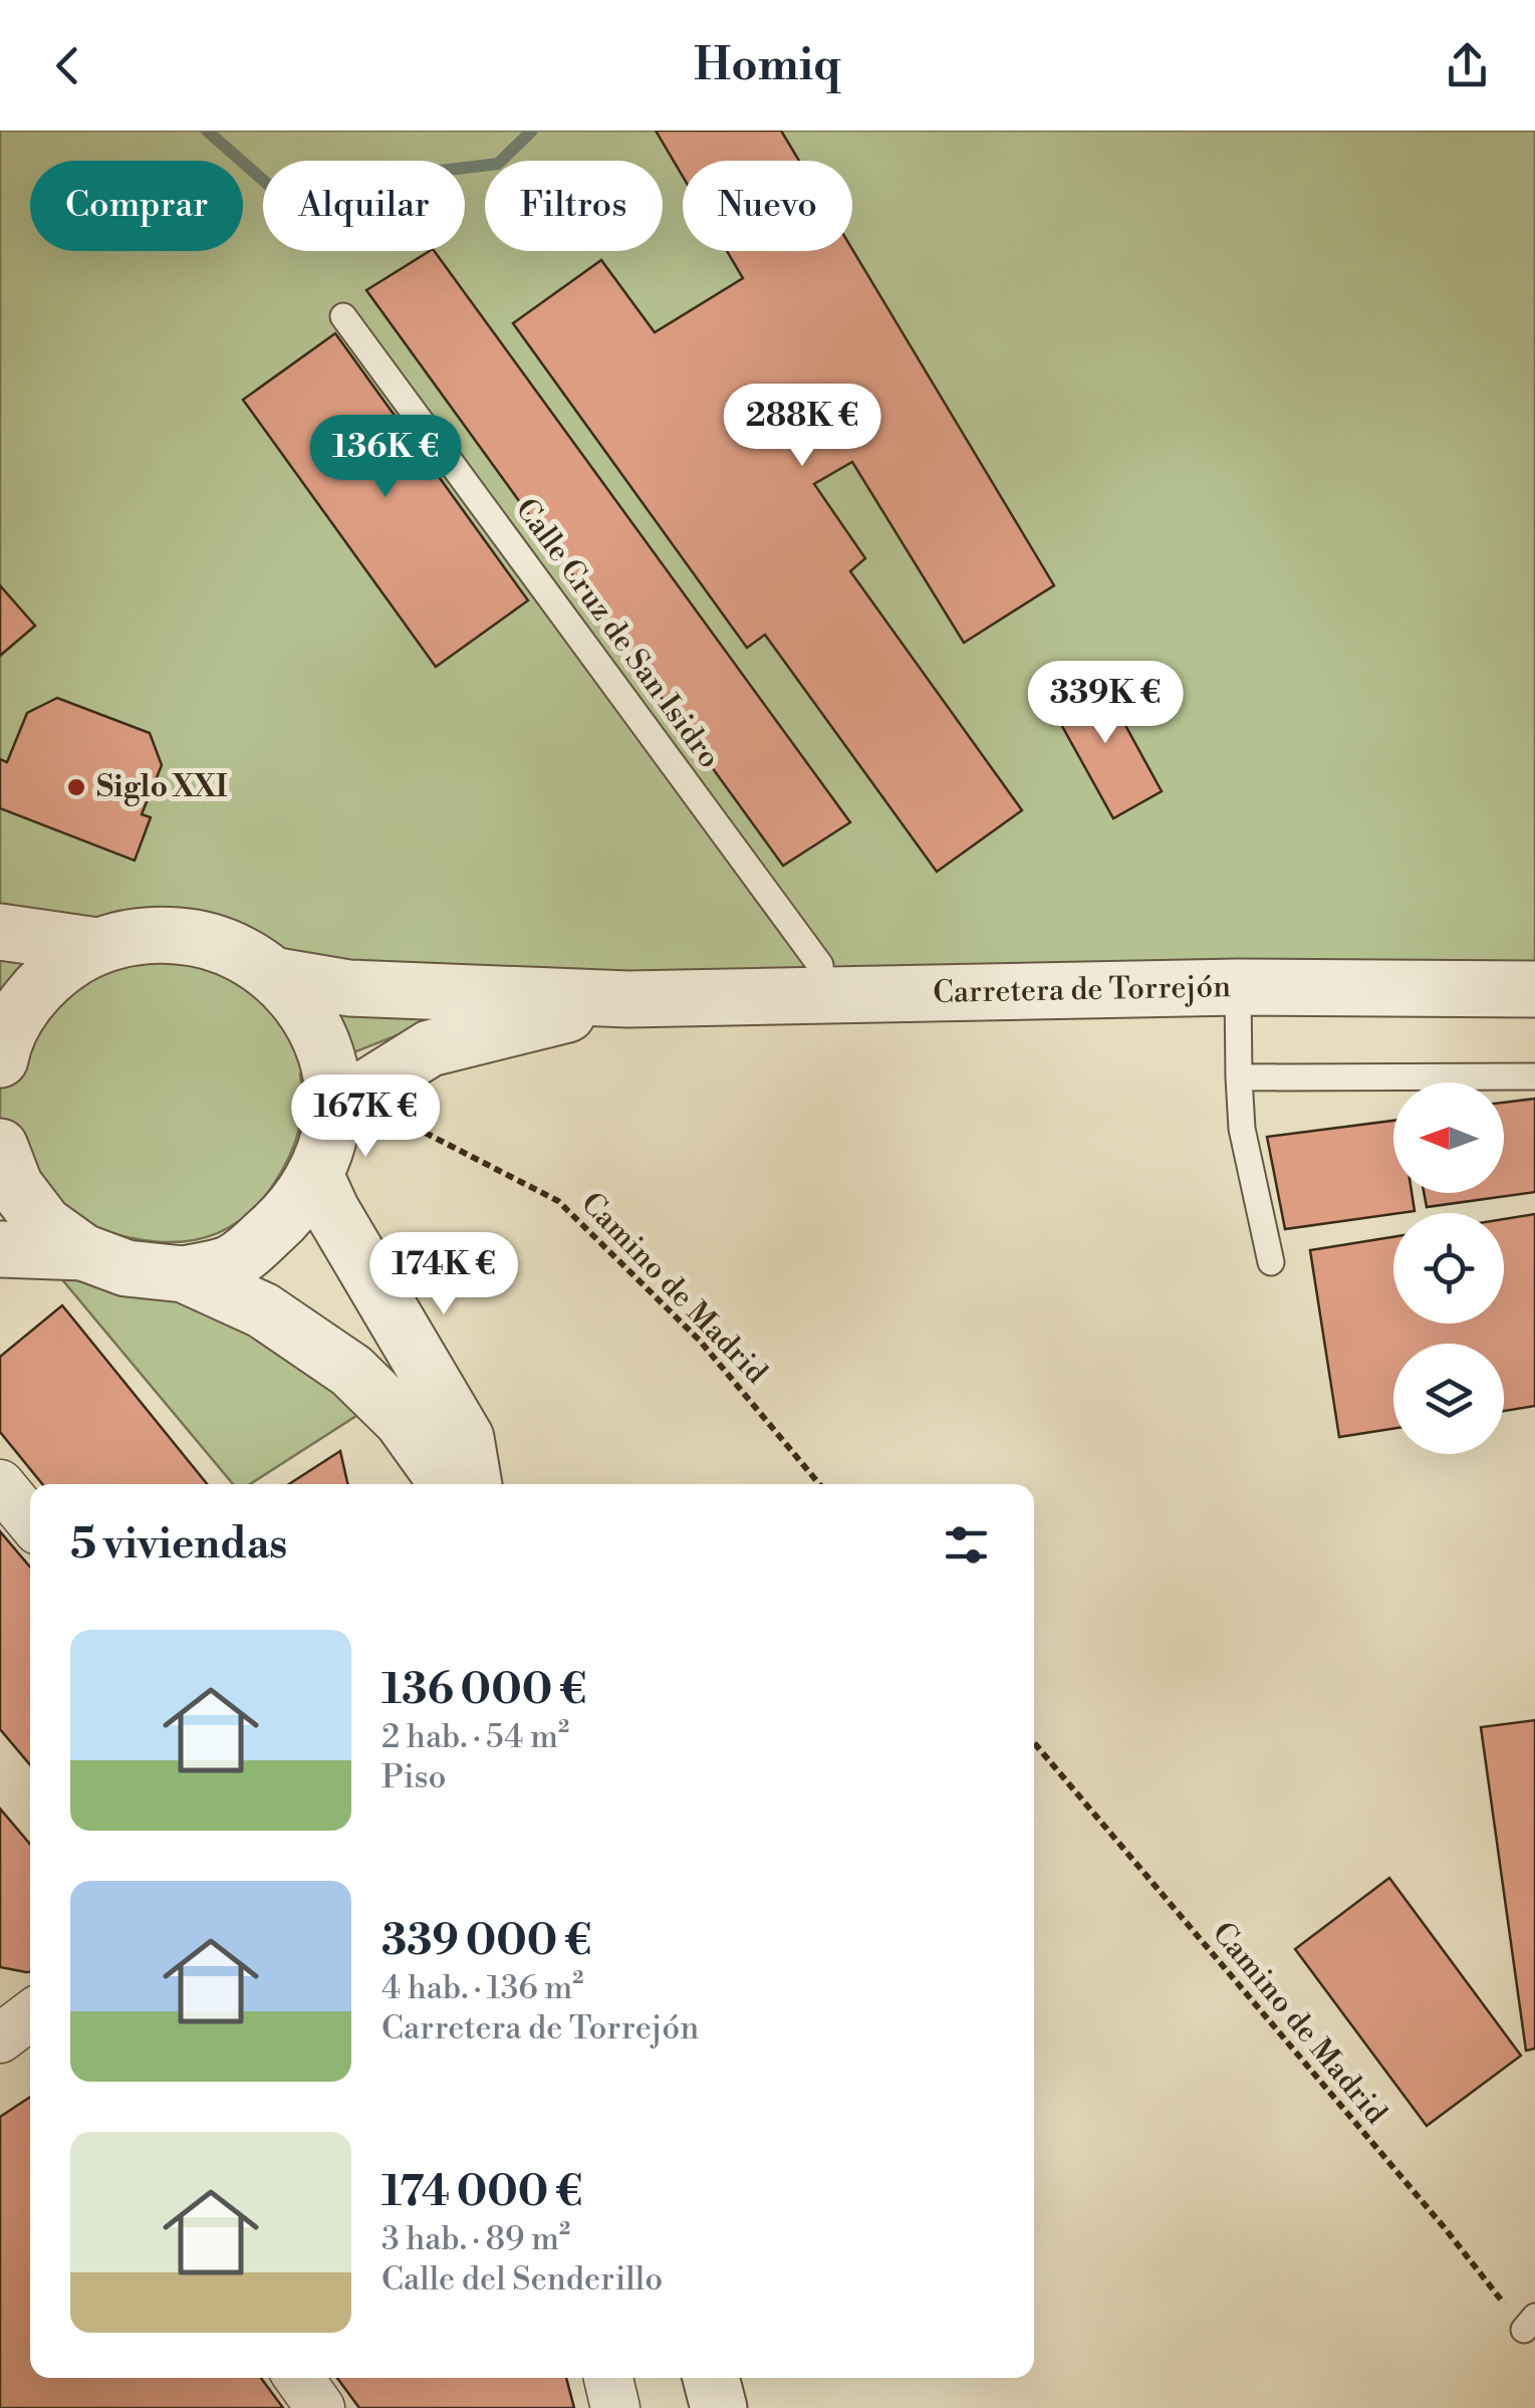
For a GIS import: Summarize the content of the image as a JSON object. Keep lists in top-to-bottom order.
{
  "streets": {
    "street": ["Carretera de Torrejón"],
    "lane": ["Calle Cruz de San Isidro"],
    "path": ["Camino de Madrid"]
  },
  "crossings": [
    ["Calle Cruz de San Isidro", "Carretera de Torrejón"]
  ],
  "places": ["Siglo XXI"],
  "north": "left",
  "page": {
    "header": "Homiq",
    "chip": [
      "Comprar",
      "Alquilar",
      "Filtros",
      "Nuevo"
    ],
    "price": [
      "288K €",
      "136K €",
      "339K €",
      "167K €",
      "174K €"
    ],
    "heading": "5 viviendas",
    "list": [
      {
        "name": "136 000 €",
        "note": "2 hab. · 54 m² · Piso"
      },
      {
        "name": "339 000 €",
        "note": "4 hab. · 136 m² · Carretera de Torrejón"
      },
      {
        "name": "174 000 €",
        "note": "3 hab. · 89 m² · Calle del Senderillo"
      }
    ]
  }
}
